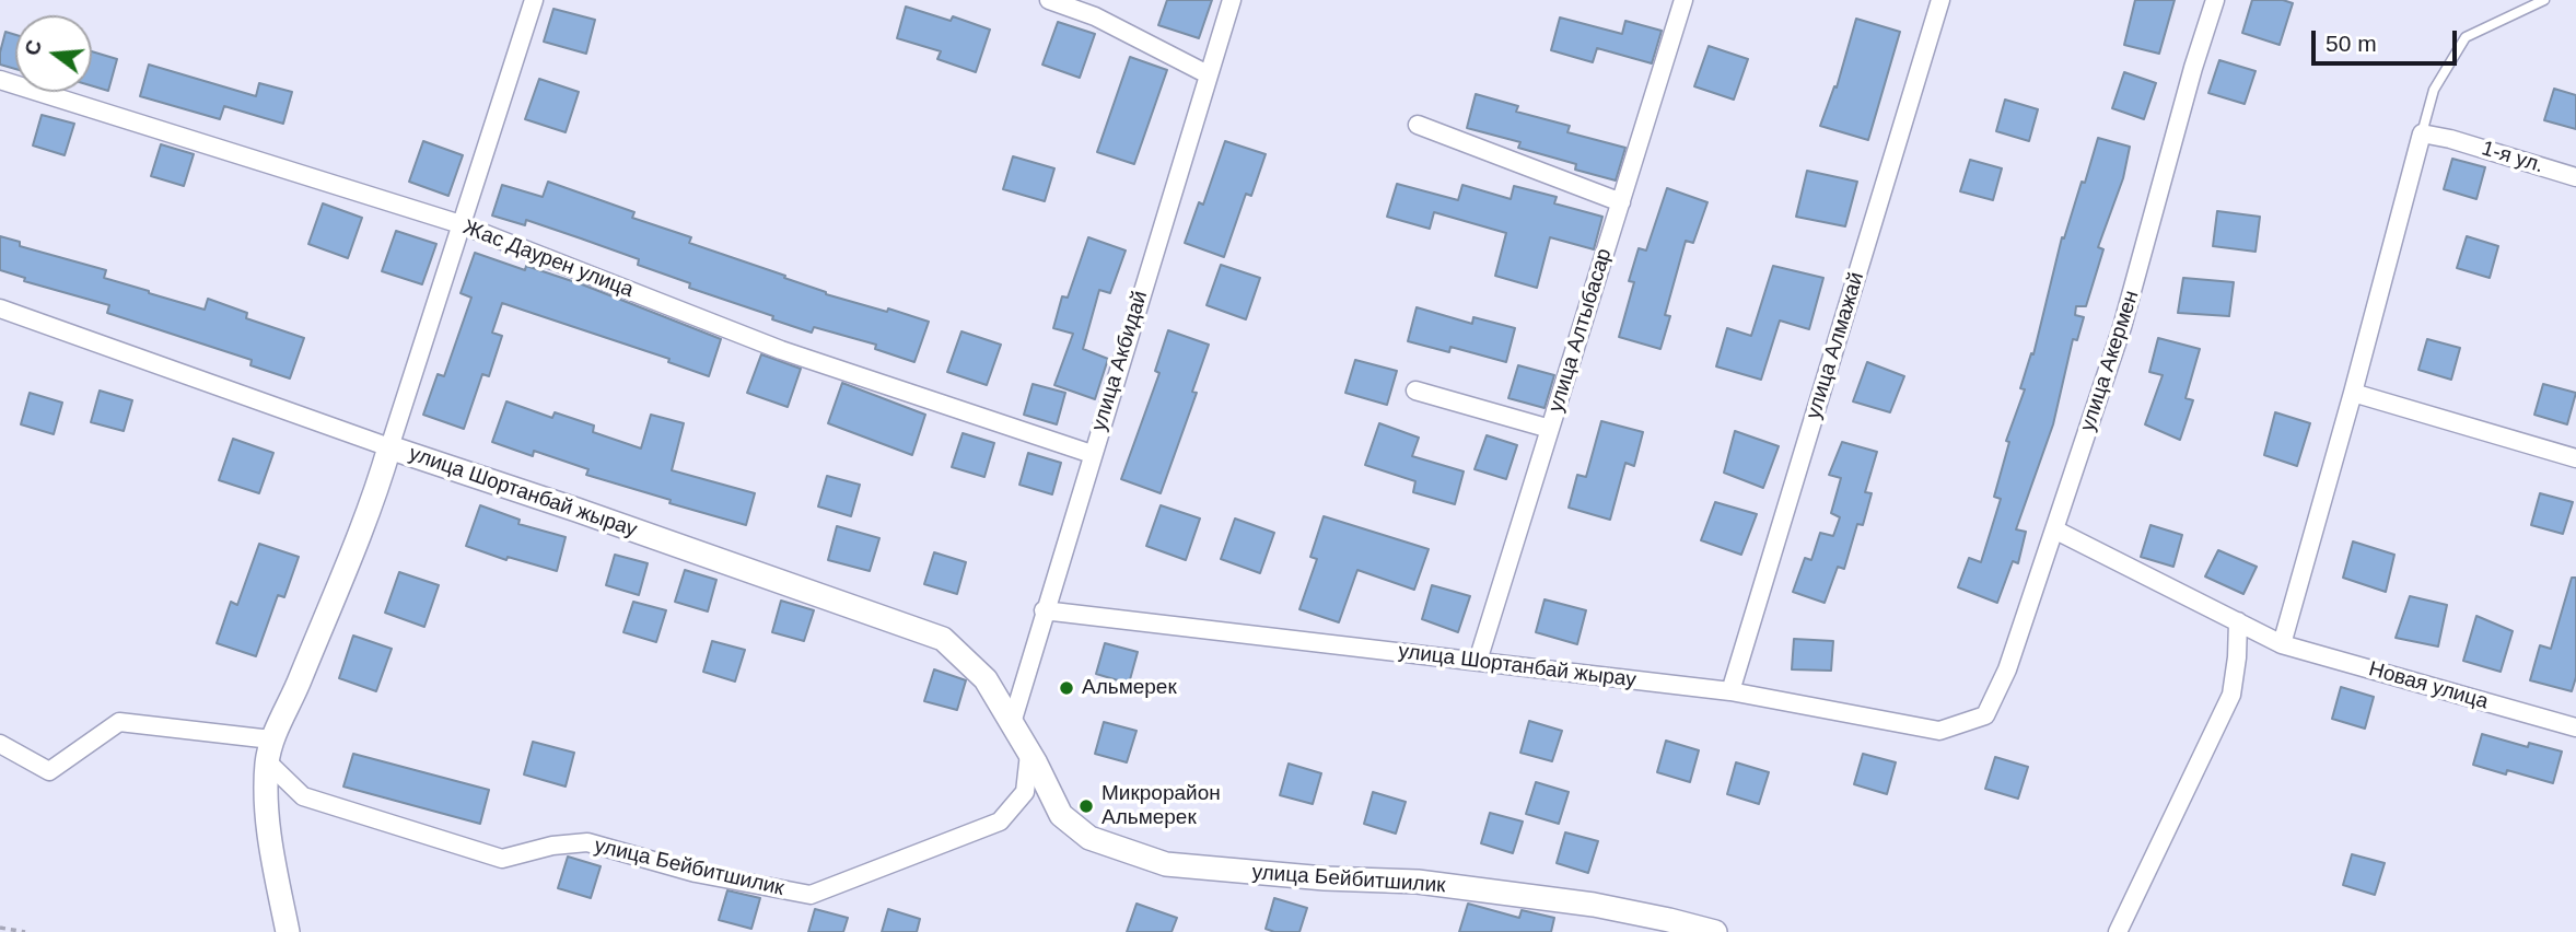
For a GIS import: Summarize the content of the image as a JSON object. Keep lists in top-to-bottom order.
{
  "streets": {
    "street": [
      "1-я ул.",
      "Жас Даурен улица",
      "улица Алтыбасар",
      "улица Алмажай",
      "улица Акбидай",
      "улица Акермен",
      "улица Шортанбай жырау",
      "Новая улица",
      "улица Бейбитшилик"
    ]
  },
  "crossings": [
    ["Жас Даурен улица", "улица Акбидай"],
    ["улица Алтыбасар", "улица Шортанбай жырау"],
    ["улица Алмажай", "улица Шортанбай жырау"],
    ["улица Акбидай", "улица Шортанбай жырау"],
    ["улица Акбидай", "улица Бейбитшилик"],
    ["улица Акермен", "улица Шортанбай жырау"],
    ["улица Акермен", "Новая улица"],
    ["улица Шортанбай жырау", "улица Бейбитшилик"]
  ],
  "places": ["Альмерек", "Микрорайон Альмерек"],
  "scale_bar": "50 m",
  "north": "left"
}
